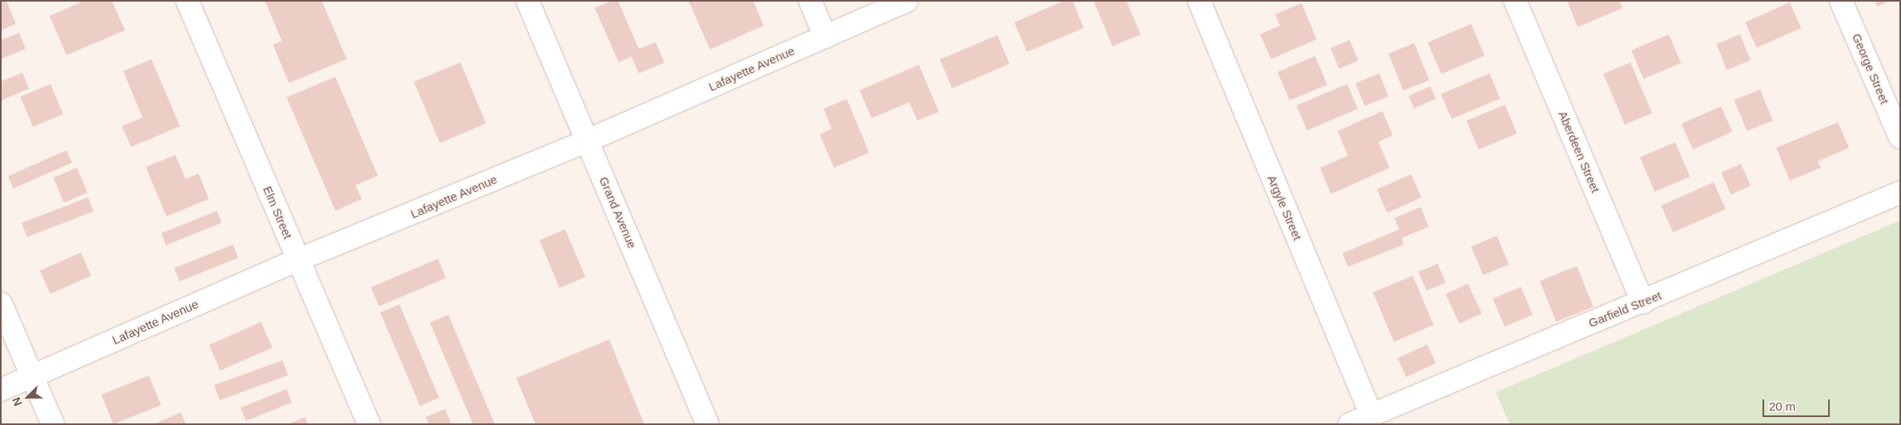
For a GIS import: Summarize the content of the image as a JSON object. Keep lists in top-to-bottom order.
{
  "streets": {
    "street": [
      "Lafayette Avenue",
      "George Street",
      "Aberdeen Street",
      "Argyle Street",
      "Elm Street",
      "Grand Avenue",
      "Garfield Street"
    ]
  },
  "crossings": [
    ["Lafayette Avenue", "Elm Street"],
    ["Lafayette Avenue", "Grand Avenue"],
    ["Aberdeen Street", "Garfield Street"],
    ["Argyle Street", "Garfield Street"]
  ],
  "scale_bar": "20 m",
  "north": "bottom left"
}
